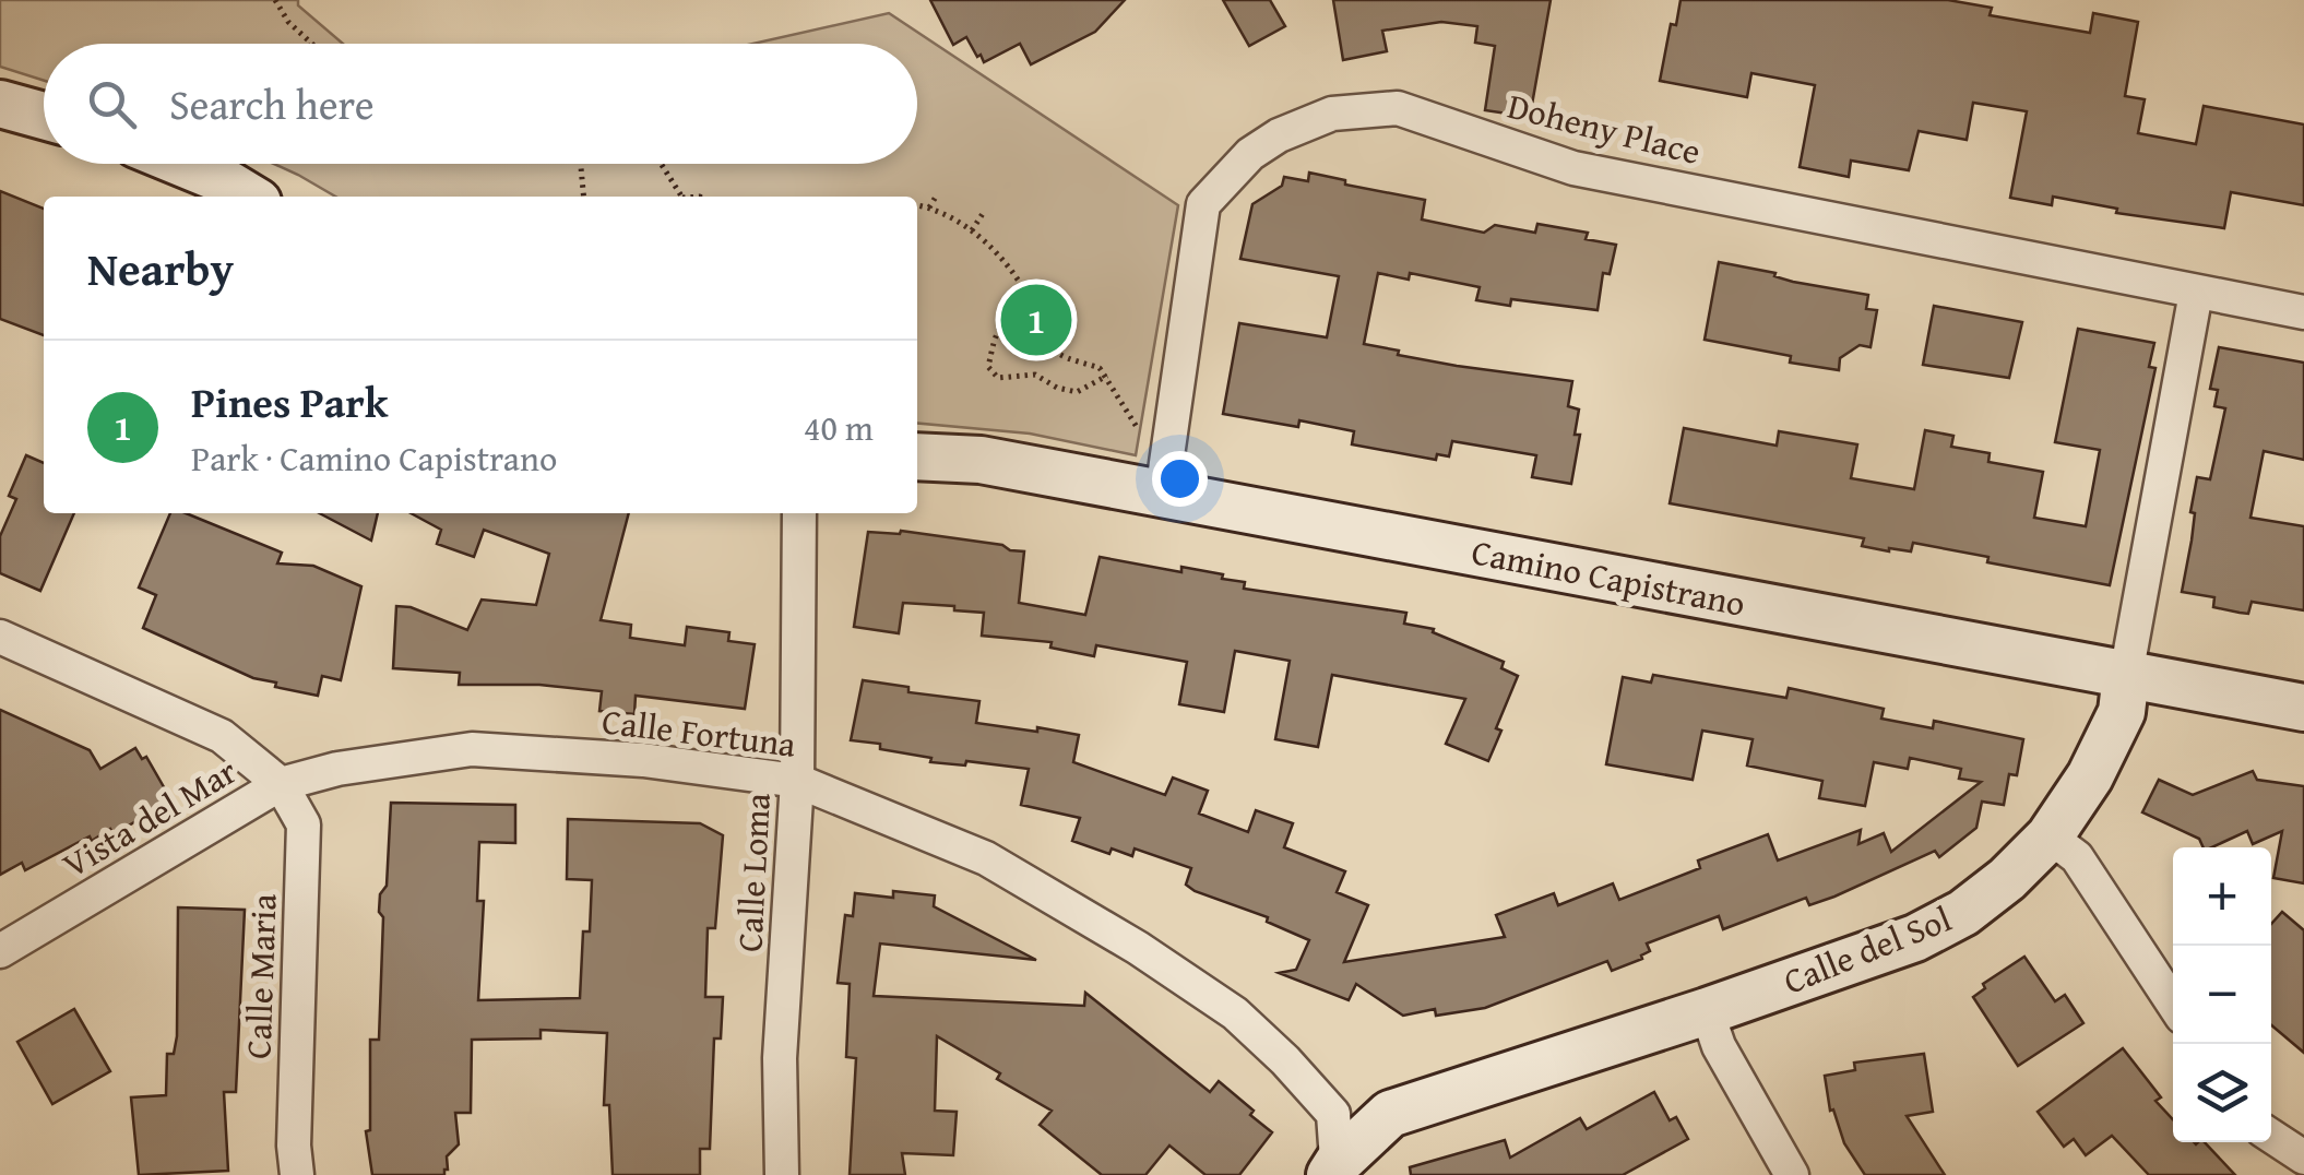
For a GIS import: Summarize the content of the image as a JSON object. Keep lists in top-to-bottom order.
{
  "streets": {
    "main road": ["Camino Capistrano", "Calle del Sol"],
    "street": [
      "Doheny Place",
      "Calle Fortuna",
      "Vista del Mar",
      "Calle Loma",
      "Calle Maria"
    ]
  },
  "crossings": [
    ["Doheny Place", "Camino Capistrano"],
    ["Doheny Place", "Calle del Sol"],
    ["Camino Capistrano", "Calle del Sol"],
    ["Calle Fortuna", "Vista del Mar"],
    ["Calle Fortuna", "Calle Loma"],
    ["Calle Fortuna", "Calle del Sol"],
    ["Calle Fortuna", "Calle Maria"],
    ["Vista del Mar", "Calle Maria"]
  ],
  "page": {
    "search": "Search here",
    "heading": "Nearby",
    "pins": "1",
    "list": [
      {
        "mark": "1",
        "name": "Pines Park",
        "note": "Park · Camino Capistrano",
        "value": "40 m"
      }
    ],
    "map_buttons": ["+", "−"]
  }
}
